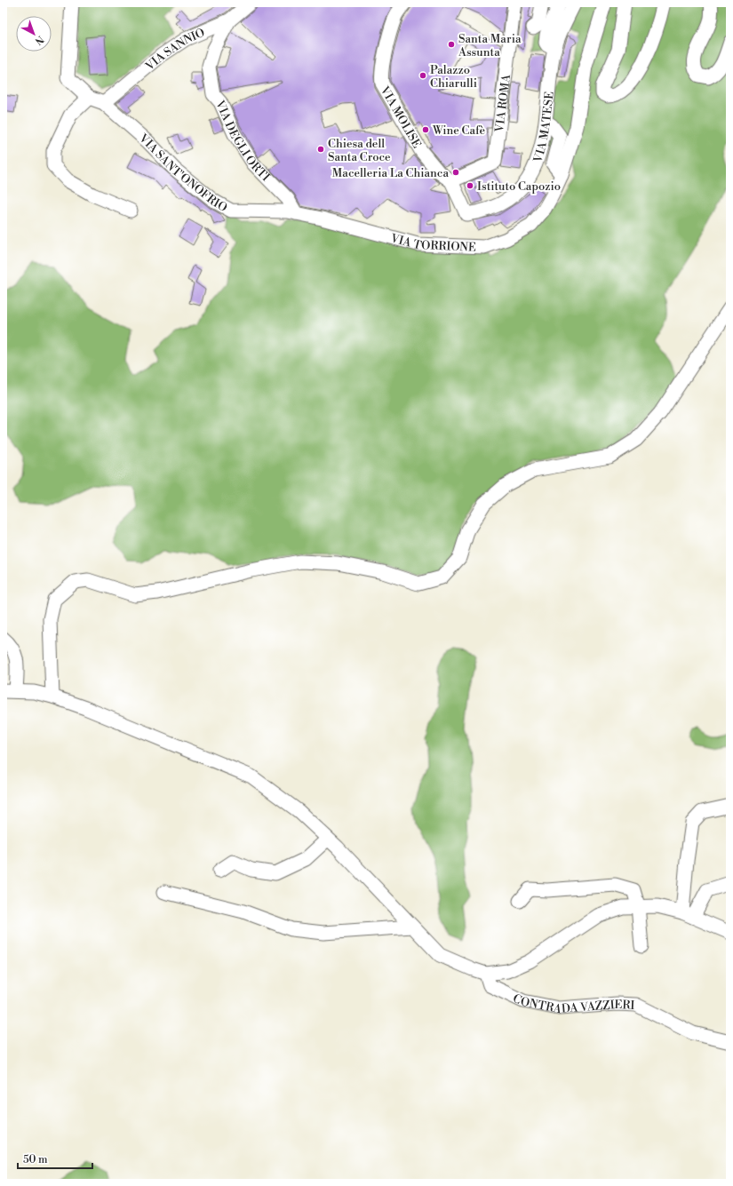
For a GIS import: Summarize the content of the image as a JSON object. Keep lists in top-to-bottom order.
{
  "streets": {
    "street": [
      "VIA SANNIO",
      "VIA ROMA",
      "VIA MOLISE",
      "VIA MATESE",
      "VIA DEGLI ORTI",
      "VIA SANT'ONOFRIO",
      "VIA TORRIONE",
      "CONTRADA VAZZIERI"
    ]
  },
  "crossings": [
    ["VIA SANNIO", "VIA DEGLI ORTI"],
    ["VIA SANNIO", "VIA SANT'ONOFRIO"],
    ["VIA ROMA", "VIA MOLISE"],
    ["VIA ROMA", "VIA MATESE"],
    ["VIA MOLISE", "VIA MATESE"],
    ["VIA DEGLI ORTI", "VIA SANT'ONOFRIO"],
    ["VIA DEGLI ORTI", "VIA TORRIONE"],
    ["VIA SANT'ONOFRIO", "VIA TORRIONE"]
  ],
  "places": [
    "Santa Maria Assunta",
    "Palazzo Chiarulli",
    "Wine Cafè",
    "Chiesa dell Santa Croce",
    "Macelleria La Chianca",
    "Istituto Capozio"
  ],
  "scale_bar": "50 m",
  "north": "bottom right"
}
